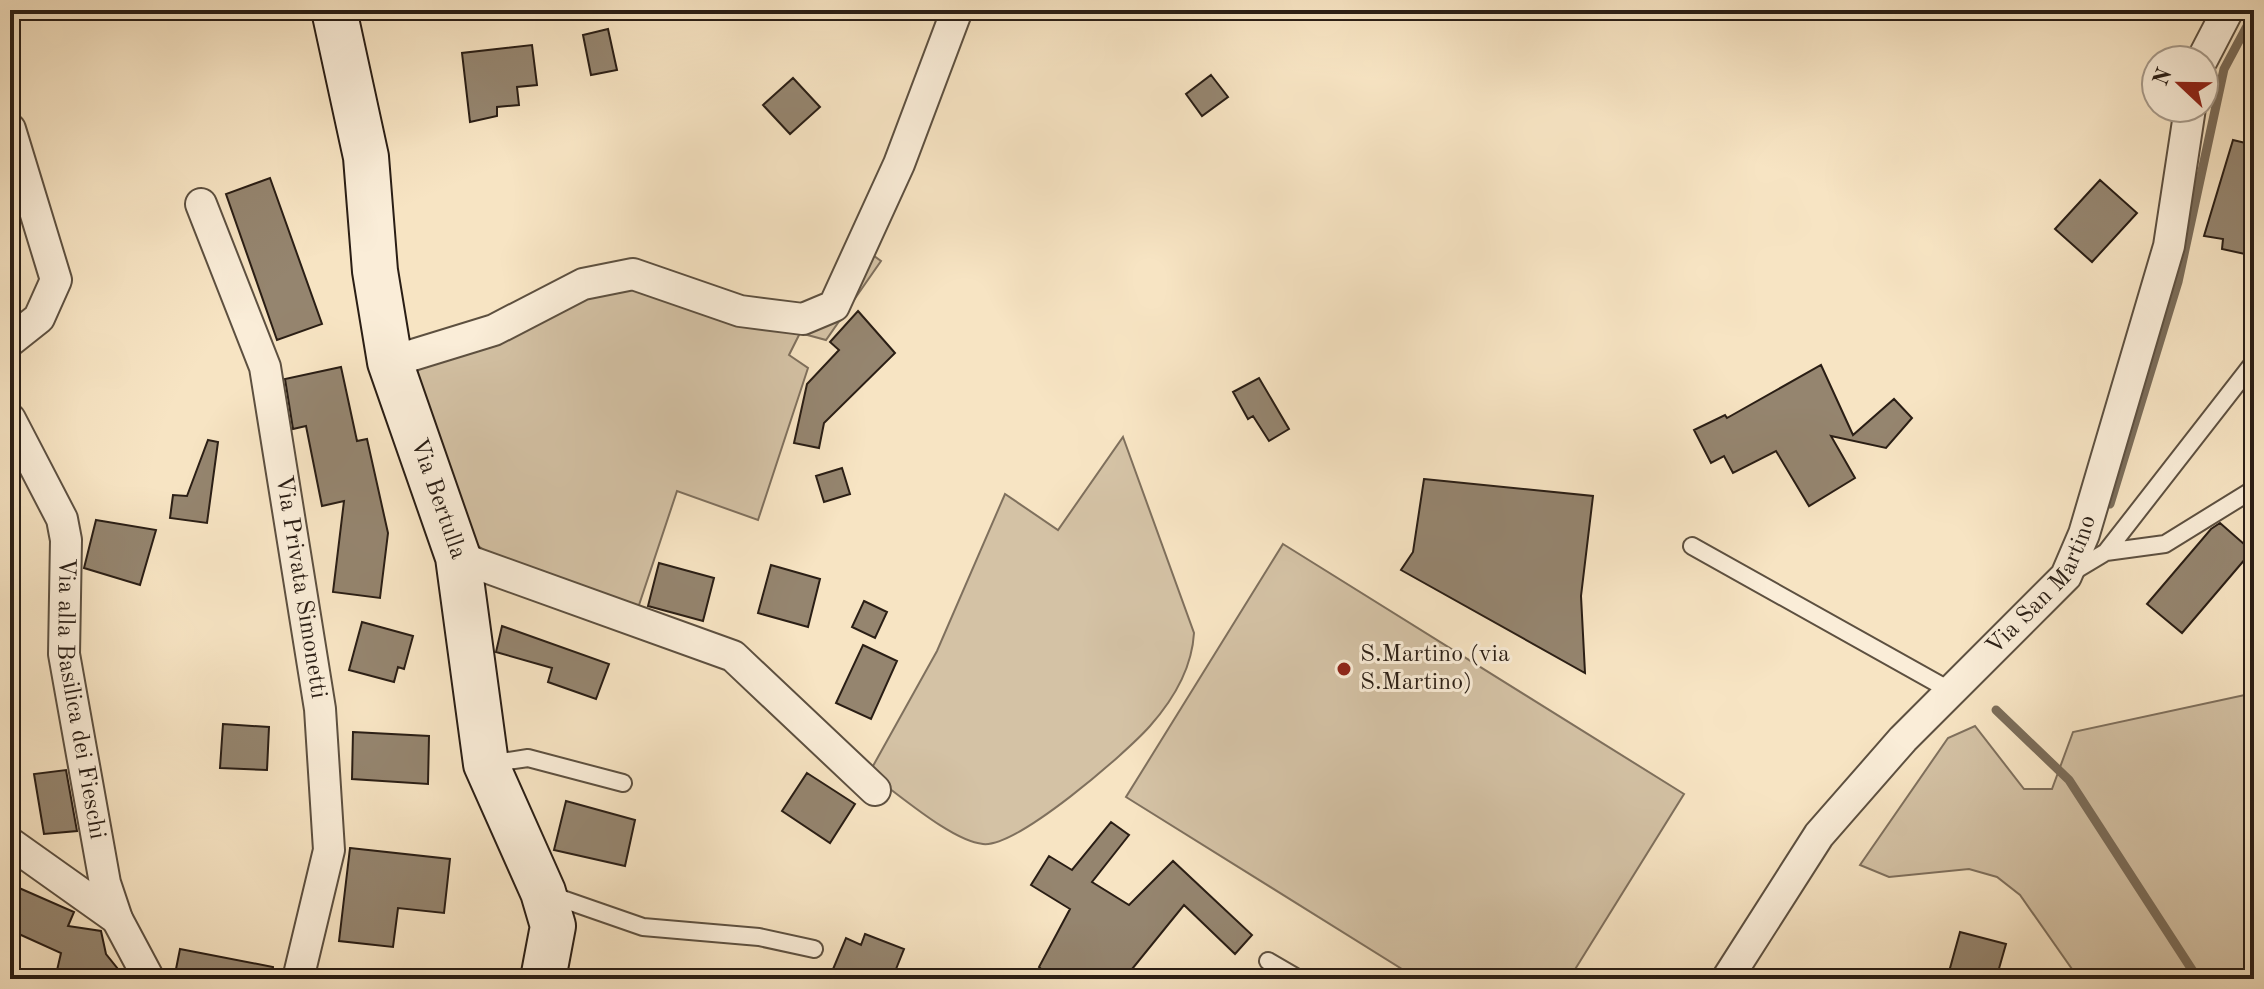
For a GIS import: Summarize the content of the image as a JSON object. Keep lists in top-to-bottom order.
{
  "streets": {
    "street": [
      "Via Bertulla",
      "Via San Martino",
      "Via Privata Simonetti",
      "Via alla Basilica dei Fieschi"
    ]
  },
  "places": ["S.Martino (via S.Martino)"],
  "north": "left"
}
